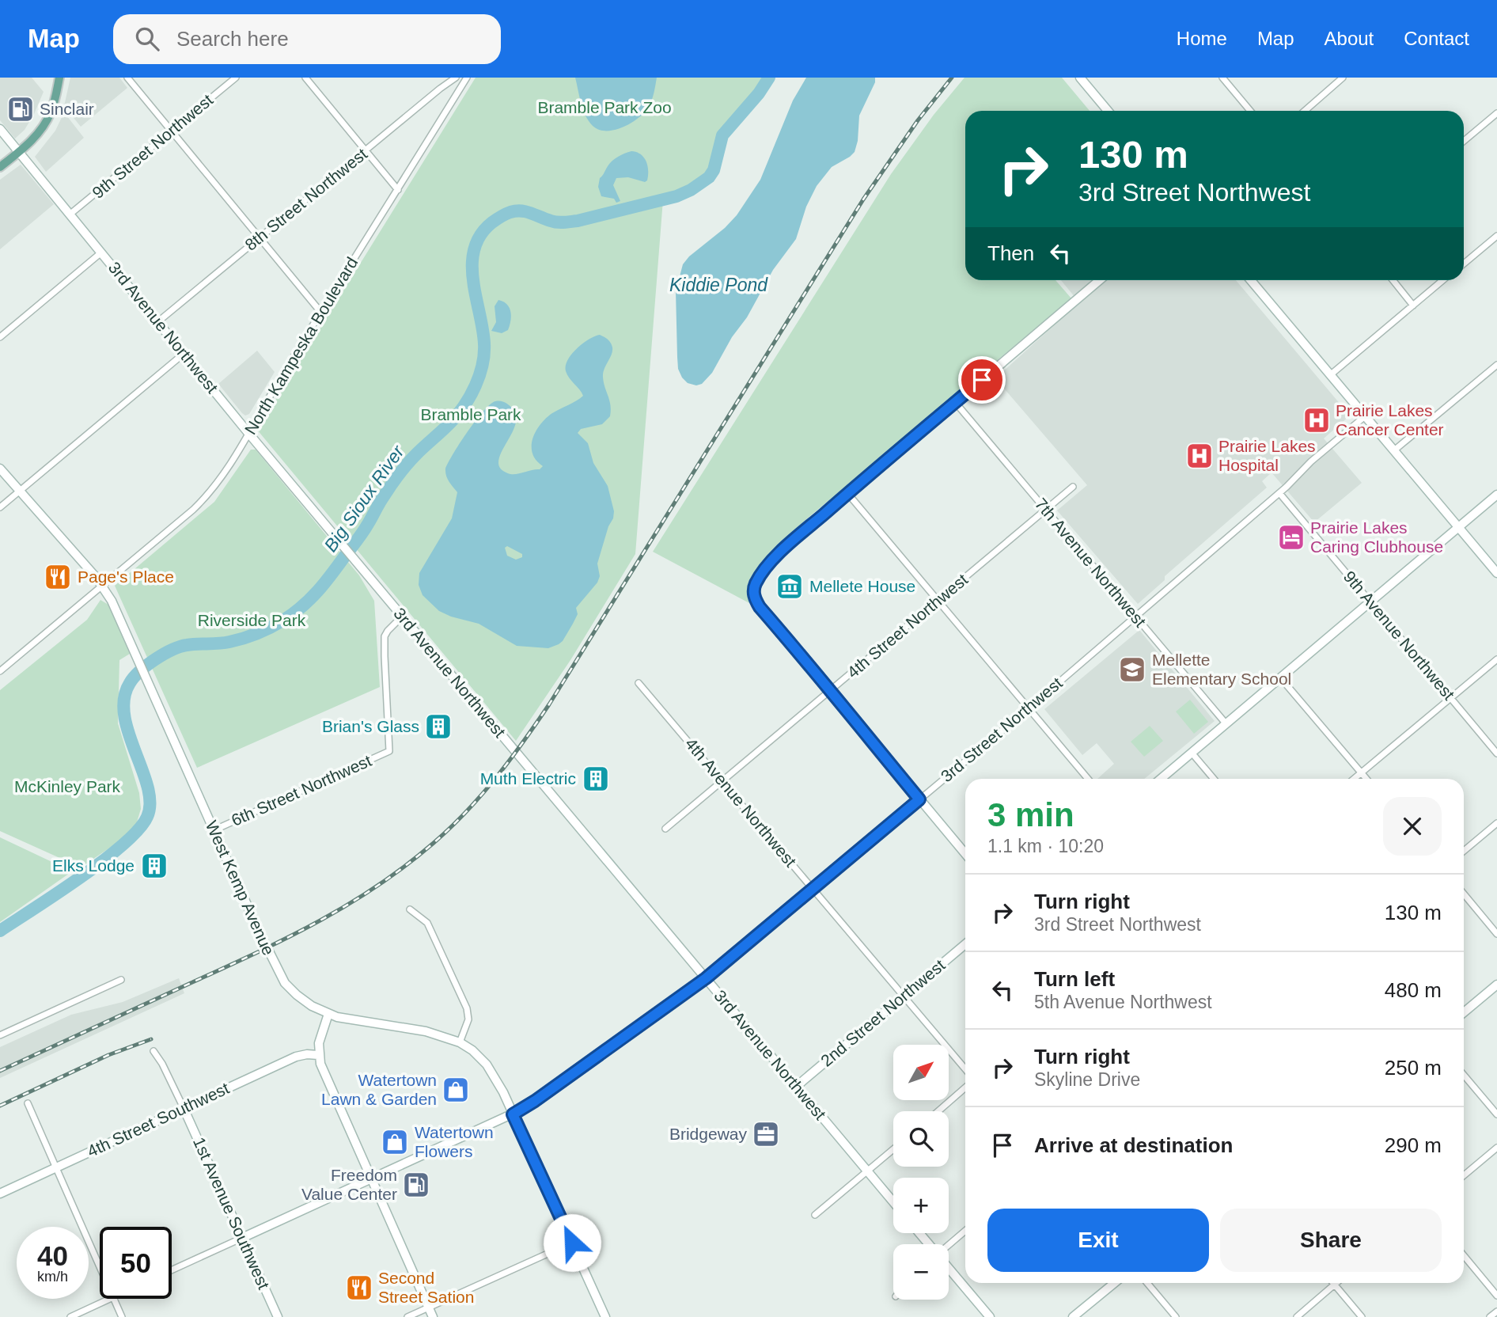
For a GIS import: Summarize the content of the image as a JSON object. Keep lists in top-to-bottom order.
{
  "streets": {
    "street": [
      "9th Street Northwest",
      "8th Street Northwest",
      "3rd Avenue Northwest",
      "North Kampeska Boulevard",
      "7th Avenue Northwest",
      "4th Street Northwest",
      "9th Avenue Northwest",
      "3rd Street Northwest",
      "6th Street Northwest",
      "4th Avenue Northwest",
      "West Kemp Avenue",
      "2nd Street Northwest",
      "4th Street Southwest",
      "1st Avenue Southwest"
    ]
  },
  "crossings": [
    ["9th Street Northwest", "3rd Avenue Northwest"],
    ["8th Street Northwest", "3rd Avenue Northwest"],
    ["3rd Avenue Northwest", "North Kampeska Boulevard"],
    ["3rd Avenue Northwest", "3rd Street Northwest"],
    ["3rd Avenue Northwest", "6th Street Northwest"],
    ["3rd Avenue Northwest", "2nd Street Northwest"],
    ["North Kampeska Boulevard", "West Kemp Avenue"],
    ["7th Avenue Northwest", "4th Street Northwest"],
    ["7th Avenue Northwest", "3rd Street Northwest"],
    ["4th Street Northwest", "4th Avenue Northwest"],
    ["9th Avenue Northwest", "3rd Street Northwest"],
    ["3rd Street Northwest", "4th Avenue Northwest"],
    ["3rd Street Northwest", "1st Avenue Southwest"],
    ["6th Street Northwest", "West Kemp Avenue"],
    ["4th Avenue Northwest", "2nd Street Northwest"],
    ["4th Street Southwest", "1st Avenue Southwest"]
  ],
  "water": ["Kiddie Pond", "Big Sioux River"],
  "parks": [
    "Bramble Park Zoo",
    "Bramble Park",
    "Riverside Park",
    "McKinley Park"
  ],
  "places": {
    "fuel station": ["Sinclair", "Freedom Value Center"],
    "hospital": ["Prairie Lakes Cancer Center", "Prairie Lakes Hospital"],
    "hotel": ["Prairie Lakes Caring Clubhouse"],
    "restaurant": ["Page's Place", "Second Street Sation"],
    "museum": ["Mellete House"],
    "school or university": ["Mellette Elementary School"],
    "building": ["Brian's Glass", "Muth Electric", "Elks Lodge"],
    "shop": ["Watertown Lawn & Garden", "Watertown Flowers"],
    "office": ["Bridgeway"]
  },
  "north": "top right",
  "page": {
    "header": "Map",
    "search": "Search here",
    "nav": [
      "Home",
      "Map",
      "About",
      "Contact"
    ],
    "turn": ["130 m", "3rd Street Northwest"],
    "then": "Then",
    "heading": ["3 min", "1.1 km · 10:20"],
    "list": [
      {
        "name": "Turn right",
        "note": "3rd Street Northwest",
        "value": "130 m"
      },
      {
        "name": "Turn left",
        "note": "5th Avenue Northwest",
        "value": "480 m"
      },
      {
        "name": "Turn right",
        "note": "Skyline Drive",
        "value": "250 m"
      },
      {
        "name": "Arrive at destination",
        "value": "290 m"
      }
    ],
    "map_buttons": ["+", "−"],
    "buttons": ["Exit", "Share"],
    "speed": "40 km/h",
    "limit": "50"
  }
}
